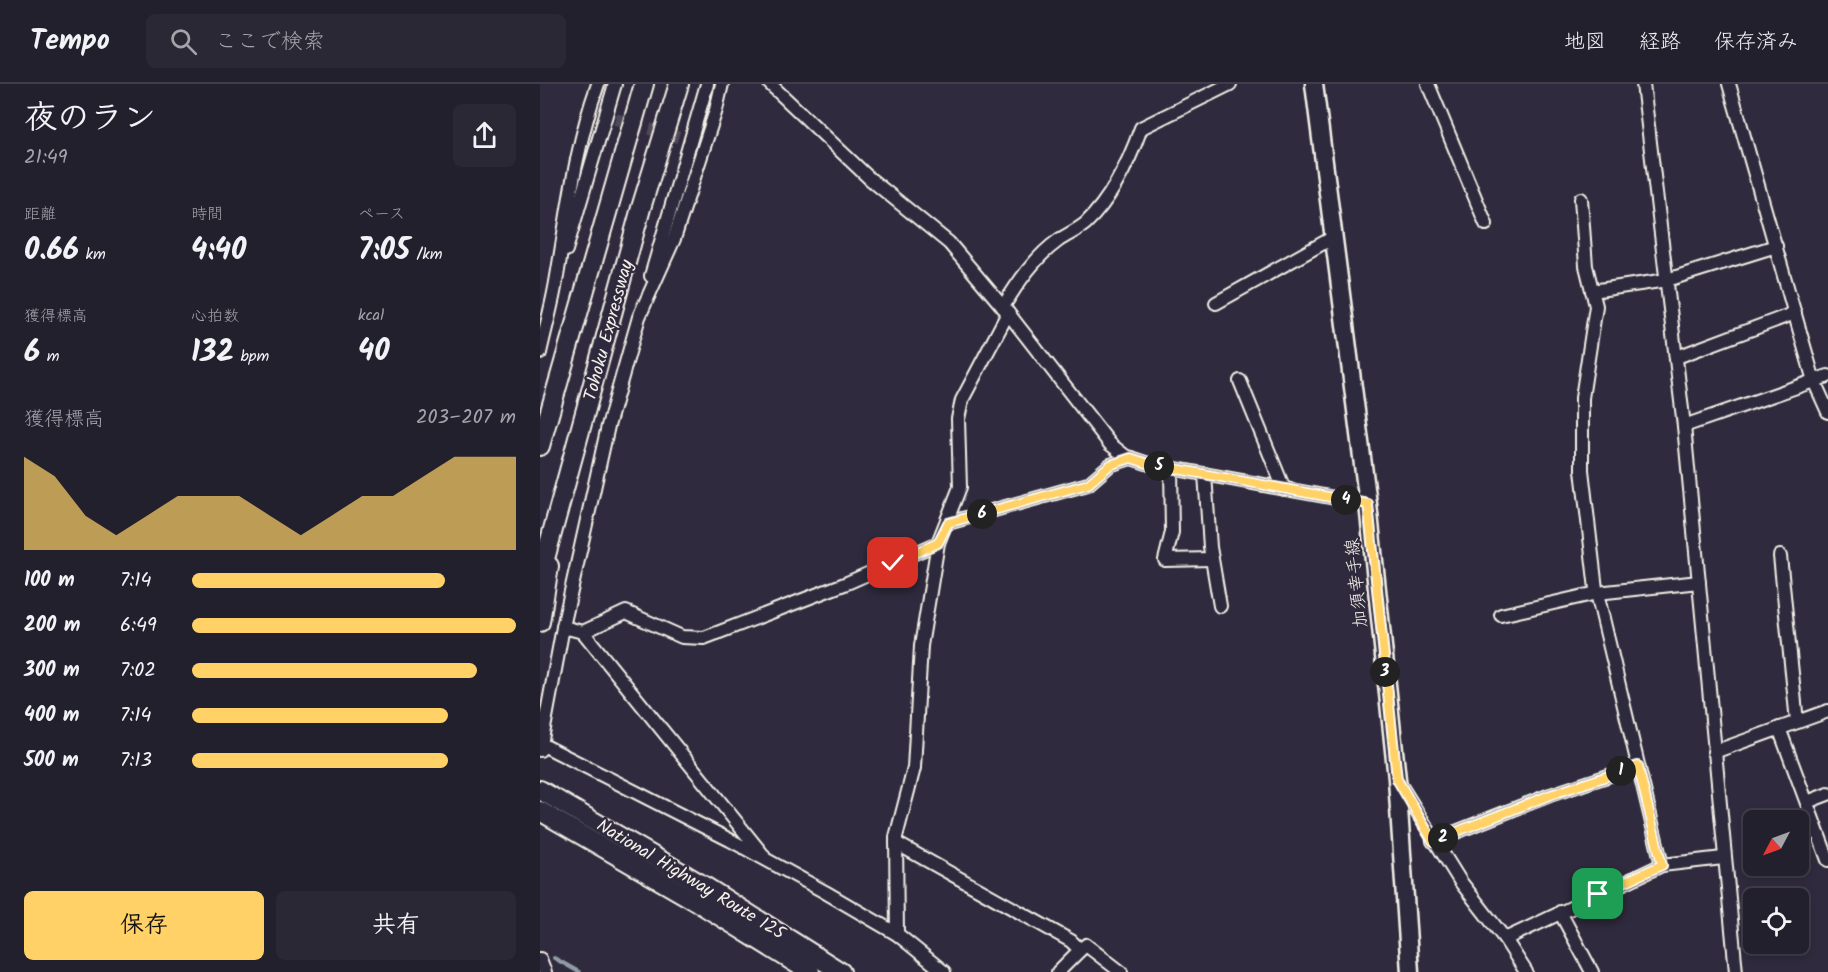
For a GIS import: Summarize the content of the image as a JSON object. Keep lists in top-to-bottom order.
{
  "streets": {
    "highway": ["Tohoku Expressway", "National Highway Route 125"],
    "main road": ["加須幸手線"]
  },
  "north": "bottom left",
  "page": {
    "header": "Tempo",
    "search": "ここで検索",
    "nav": ["地図", "経路", "保存済み"],
    "heading": ["夜のラン", "21:49"],
    "stats": [
      ["距離", "0.66 km"],
      ["時間", "4:40"],
      ["ペース", "7:05 /km"],
      ["獲得標高", "6 m"],
      ["心拍数", "132 bpm"],
      ["kcal", "40"]
    ],
    "chart": ["獲得標高", "203–207 m"],
    "pins": [
      "5",
      "4",
      "6",
      "3",
      "1",
      "2"
    ],
    "list": [
      {
        "name": "100 m",
        "note": "7:14"
      },
      {
        "name": "200 m",
        "note": "6:49"
      },
      {
        "name": "300 m",
        "note": "7:02"
      },
      {
        "name": "400 m",
        "note": "7:14"
      },
      {
        "name": "500 m",
        "note": "7:13"
      }
    ],
    "buttons": ["保存", "共有"]
  }
}
